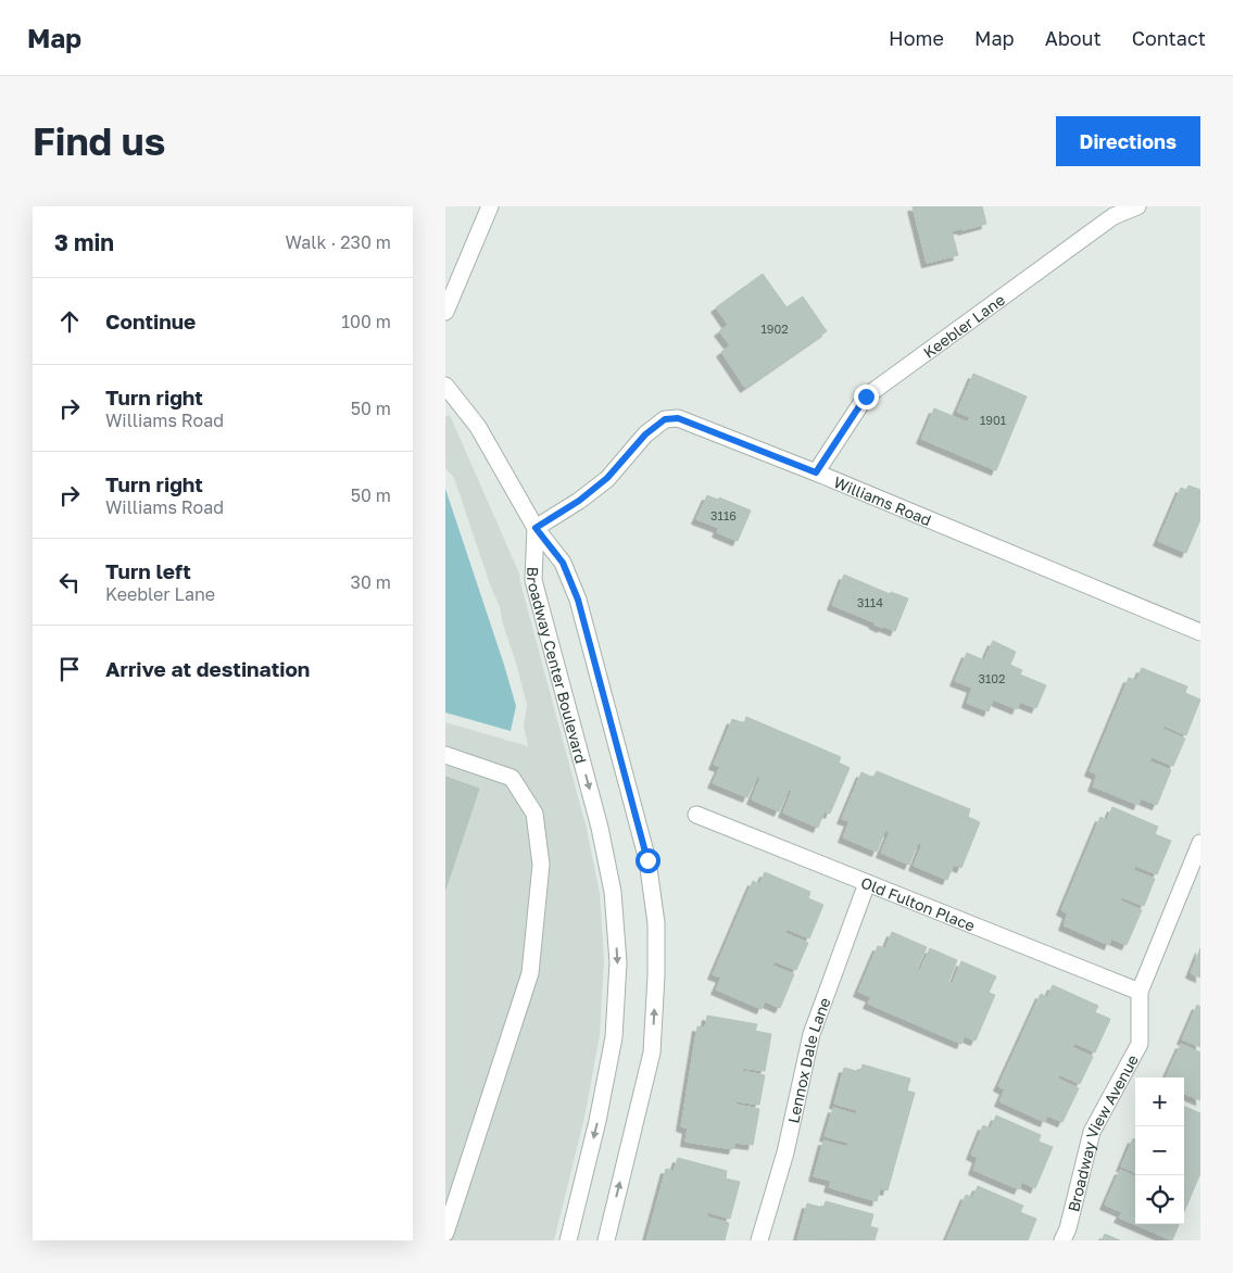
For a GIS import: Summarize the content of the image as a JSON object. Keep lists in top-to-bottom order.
{
  "streets": {
    "street": [
      "Keebler Lane",
      "Williams Road",
      "Broadway Center Boulevard",
      "Old Fulton Place",
      "Lennox Dale Lane",
      "Broadway View Avenue"
    ]
  },
  "crossings": [
    ["Keebler Lane", "Williams Road"],
    ["Williams Road", "Broadway Center Boulevard"],
    ["Old Fulton Place", "Lennox Dale Lane"],
    ["Old Fulton Place", "Broadway View Avenue"]
  ],
  "house_numbers": [
    "1902",
    "1901",
    "3116",
    "3114",
    "3102"
  ],
  "page": {
    "header": "Map",
    "nav": [
      "Home",
      "Map",
      "About",
      "Contact"
    ],
    "buttons": "Directions",
    "title": "Find us",
    "heading": ["3 min", "Walk · 230 m"],
    "list": [
      ["Continue", "100 m"],
      ["Turn right", "Williams Road", "50 m"],
      ["Turn right", "Williams Road", "50 m"],
      ["Turn left", "Keebler Lane", "30 m"],
      "Arrive at destination"
    ],
    "map_buttons": ["+", "−"]
  }
}
